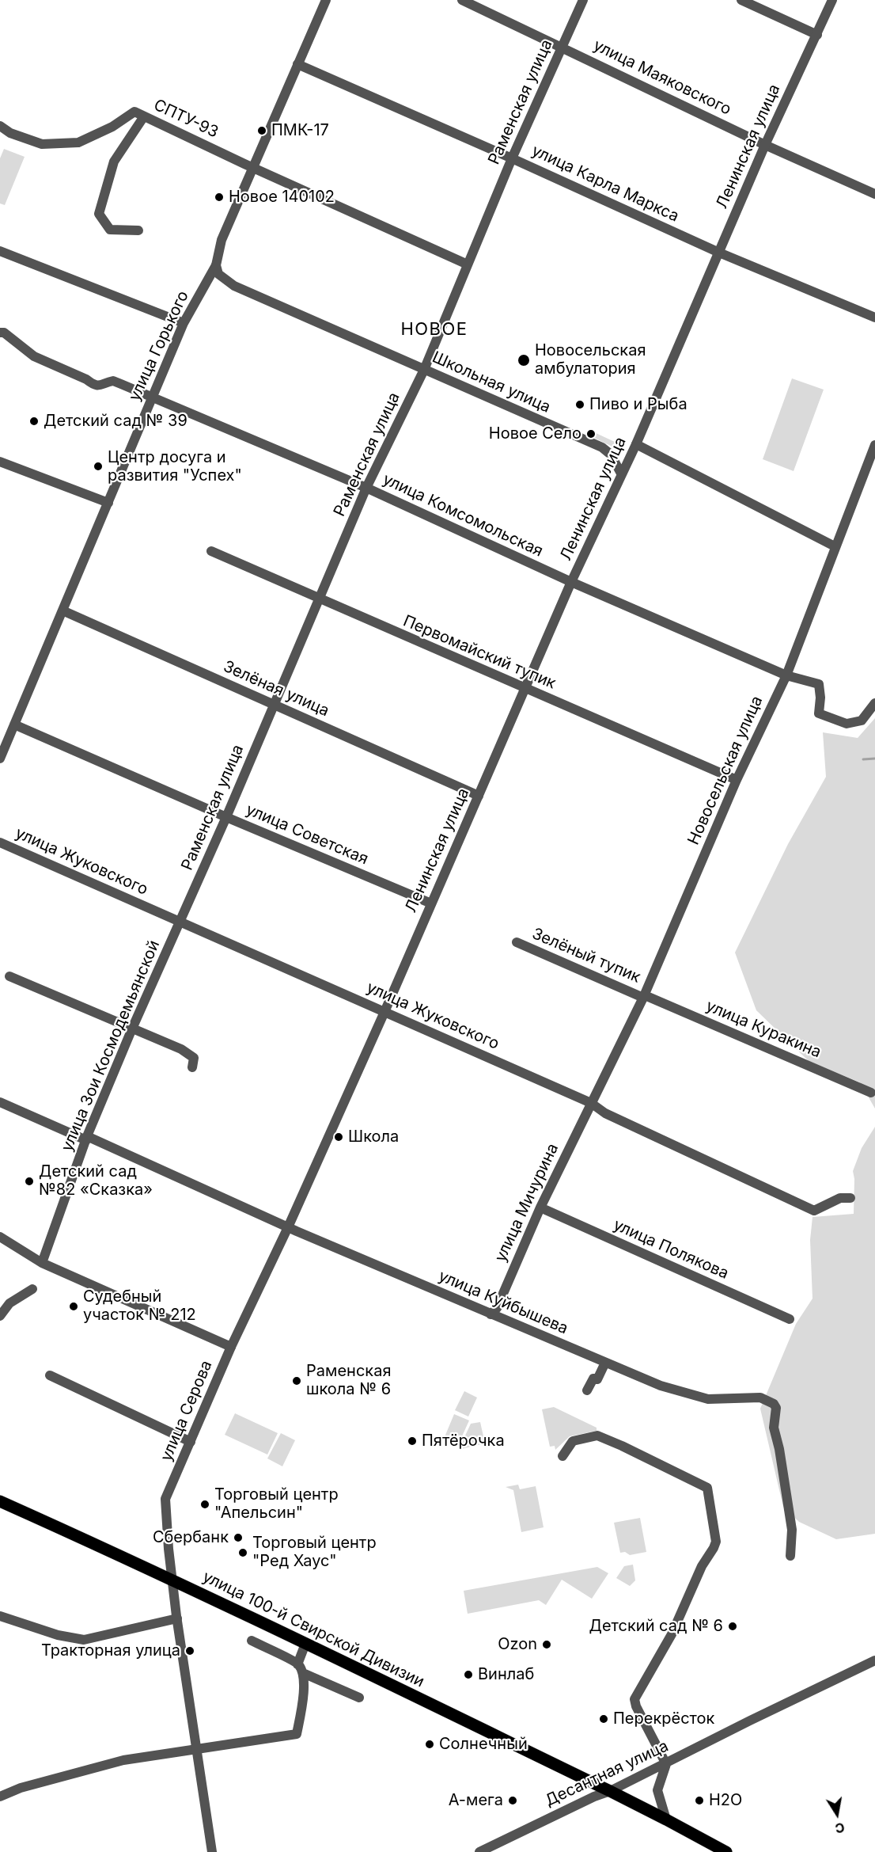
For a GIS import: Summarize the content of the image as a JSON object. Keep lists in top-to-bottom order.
{
  "streets": {
    "main road": ["улица 100-й Свирской Дивизии"],
    "street": [
      "улица Маяковского",
      "Раменская улица",
      "СПТУ-93",
      "Ленинская улица",
      "улица Карла Маркса",
      "улица Горького",
      "Школьная улица",
      "улица Комсомольская",
      "Первомайский тупик",
      "Зелёная улица",
      "Новосельская улица",
      "улица Советская",
      "улица Жуковского",
      "Зелёный тупик",
      "улица Куракина",
      "улица Зои Космодемьянской",
      "улица Мичурина",
      "улица Полякова",
      "улица Куйбышева",
      "улица Серова",
      "Десантная улица"
    ]
  },
  "crossings": [
    ["улица Маяковского", "Раменская улица"],
    ["улица Маяковского", "Ленинская улица"],
    ["Раменская улица", "СПТУ-93"],
    ["Раменская улица", "улица Карла Маркса"],
    ["Раменская улица", "Школьная улица"],
    ["Раменская улица", "улица Комсомольская"],
    ["Раменская улица", "Первомайский тупик"],
    ["Раменская улица", "Зелёная улица"],
    ["Раменская улица", "улица Советская"],
    ["Раменская улица", "улица Жуковского"],
    ["Раменская улица", "улица Зои Космодемьянской"],
    ["СПТУ-93", "улица Горького"],
    ["Ленинская улица", "улица Карла Маркса"],
    ["Ленинская улица", "Школьная улица"],
    ["Ленинская улица", "улица Комсомольская"],
    ["Ленинская улица", "Первомайский тупик"],
    ["Ленинская улица", "Зелёная улица"],
    ["Ленинская улица", "улица Советская"],
    ["Ленинская улица", "улица Жуковского"],
    ["Ленинская улица", "улица Серова"],
    ["улица Карла Маркса", "улица Горького"],
    ["улица Горького", "Школьная улица"],
    ["улица Горького", "улица Комсомольская"],
    ["улица Горького", "Зелёная улица"],
    ["улица Горького", "улица Советская"],
    ["улица Комсомольская", "Новосельская улица"],
    ["Первомайский тупик", "Новосельская улица"],
    ["Новосельская улица", "улица Жуковского"],
    ["Новосельская улица", "Зелёный тупик"],
    ["Новосельская улица", "улица Куракина"],
    ["Новосельская улица", "улица Мичурина"],
    ["улица Жуковского", "улица Зои Космодемьянской"],
    ["улица Жуковского", "улица Мичурина"],
    ["улица Жуковского", "улица Серова"],
    ["Зелёный тупик", "улица Куракина"],
    ["улица Зои Космодемьянской", "улица Куйбышева"],
    ["улица Мичурина", "улица Полякова"],
    ["улица Мичурина", "улица Куйбышева"],
    ["улица Куйбышева", "улица Серова"],
    ["улица Серова", "улица 100-й Свирской Дивизии"],
    ["улица 100-й Свирской Дивизии", "Десантная улица"]
  ],
  "districts": ["НОВОЕ"],
  "places": [
    "ПМК-17",
    "Новое 140102",
    "Новосельская амбулатория",
    "Пиво и Рыба",
    "Детский сад № 39",
    "Новое Село",
    "Центр досуга и развития \"Успех\"",
    "Школа",
    "Детский сад №82 «Сказка»",
    "Судебный участок № 212",
    "Раменская школа № 6",
    "Пятёрочка",
    "Торговый центр \"Апельсин\"",
    "Сбербанк",
    "Торговый центр \"Ред Хаус\"",
    "Детский сад № 6",
    "Ozon",
    "Тракторная улица",
    "Винлаб",
    "Перекрёсток",
    "Солнечный",
    "А-мега",
    "H2O"
  ],
  "north": "bottom"
}
